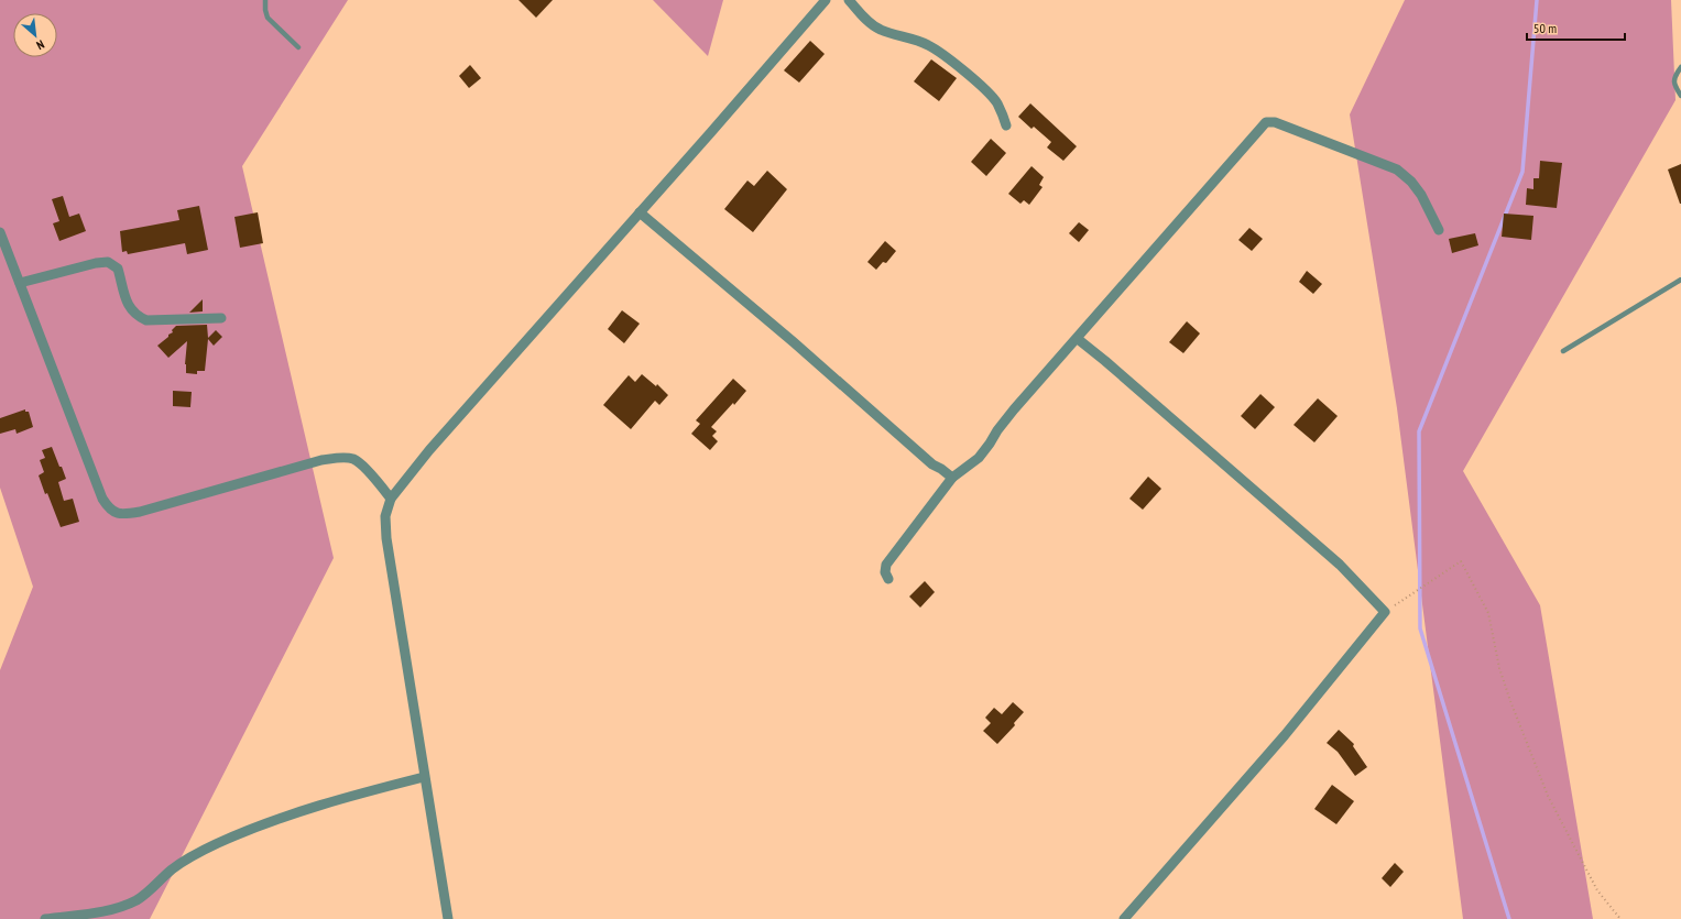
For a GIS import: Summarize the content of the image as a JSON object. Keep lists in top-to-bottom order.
{
  "scale_bar": "50 m",
  "north": "bottom right"
}
